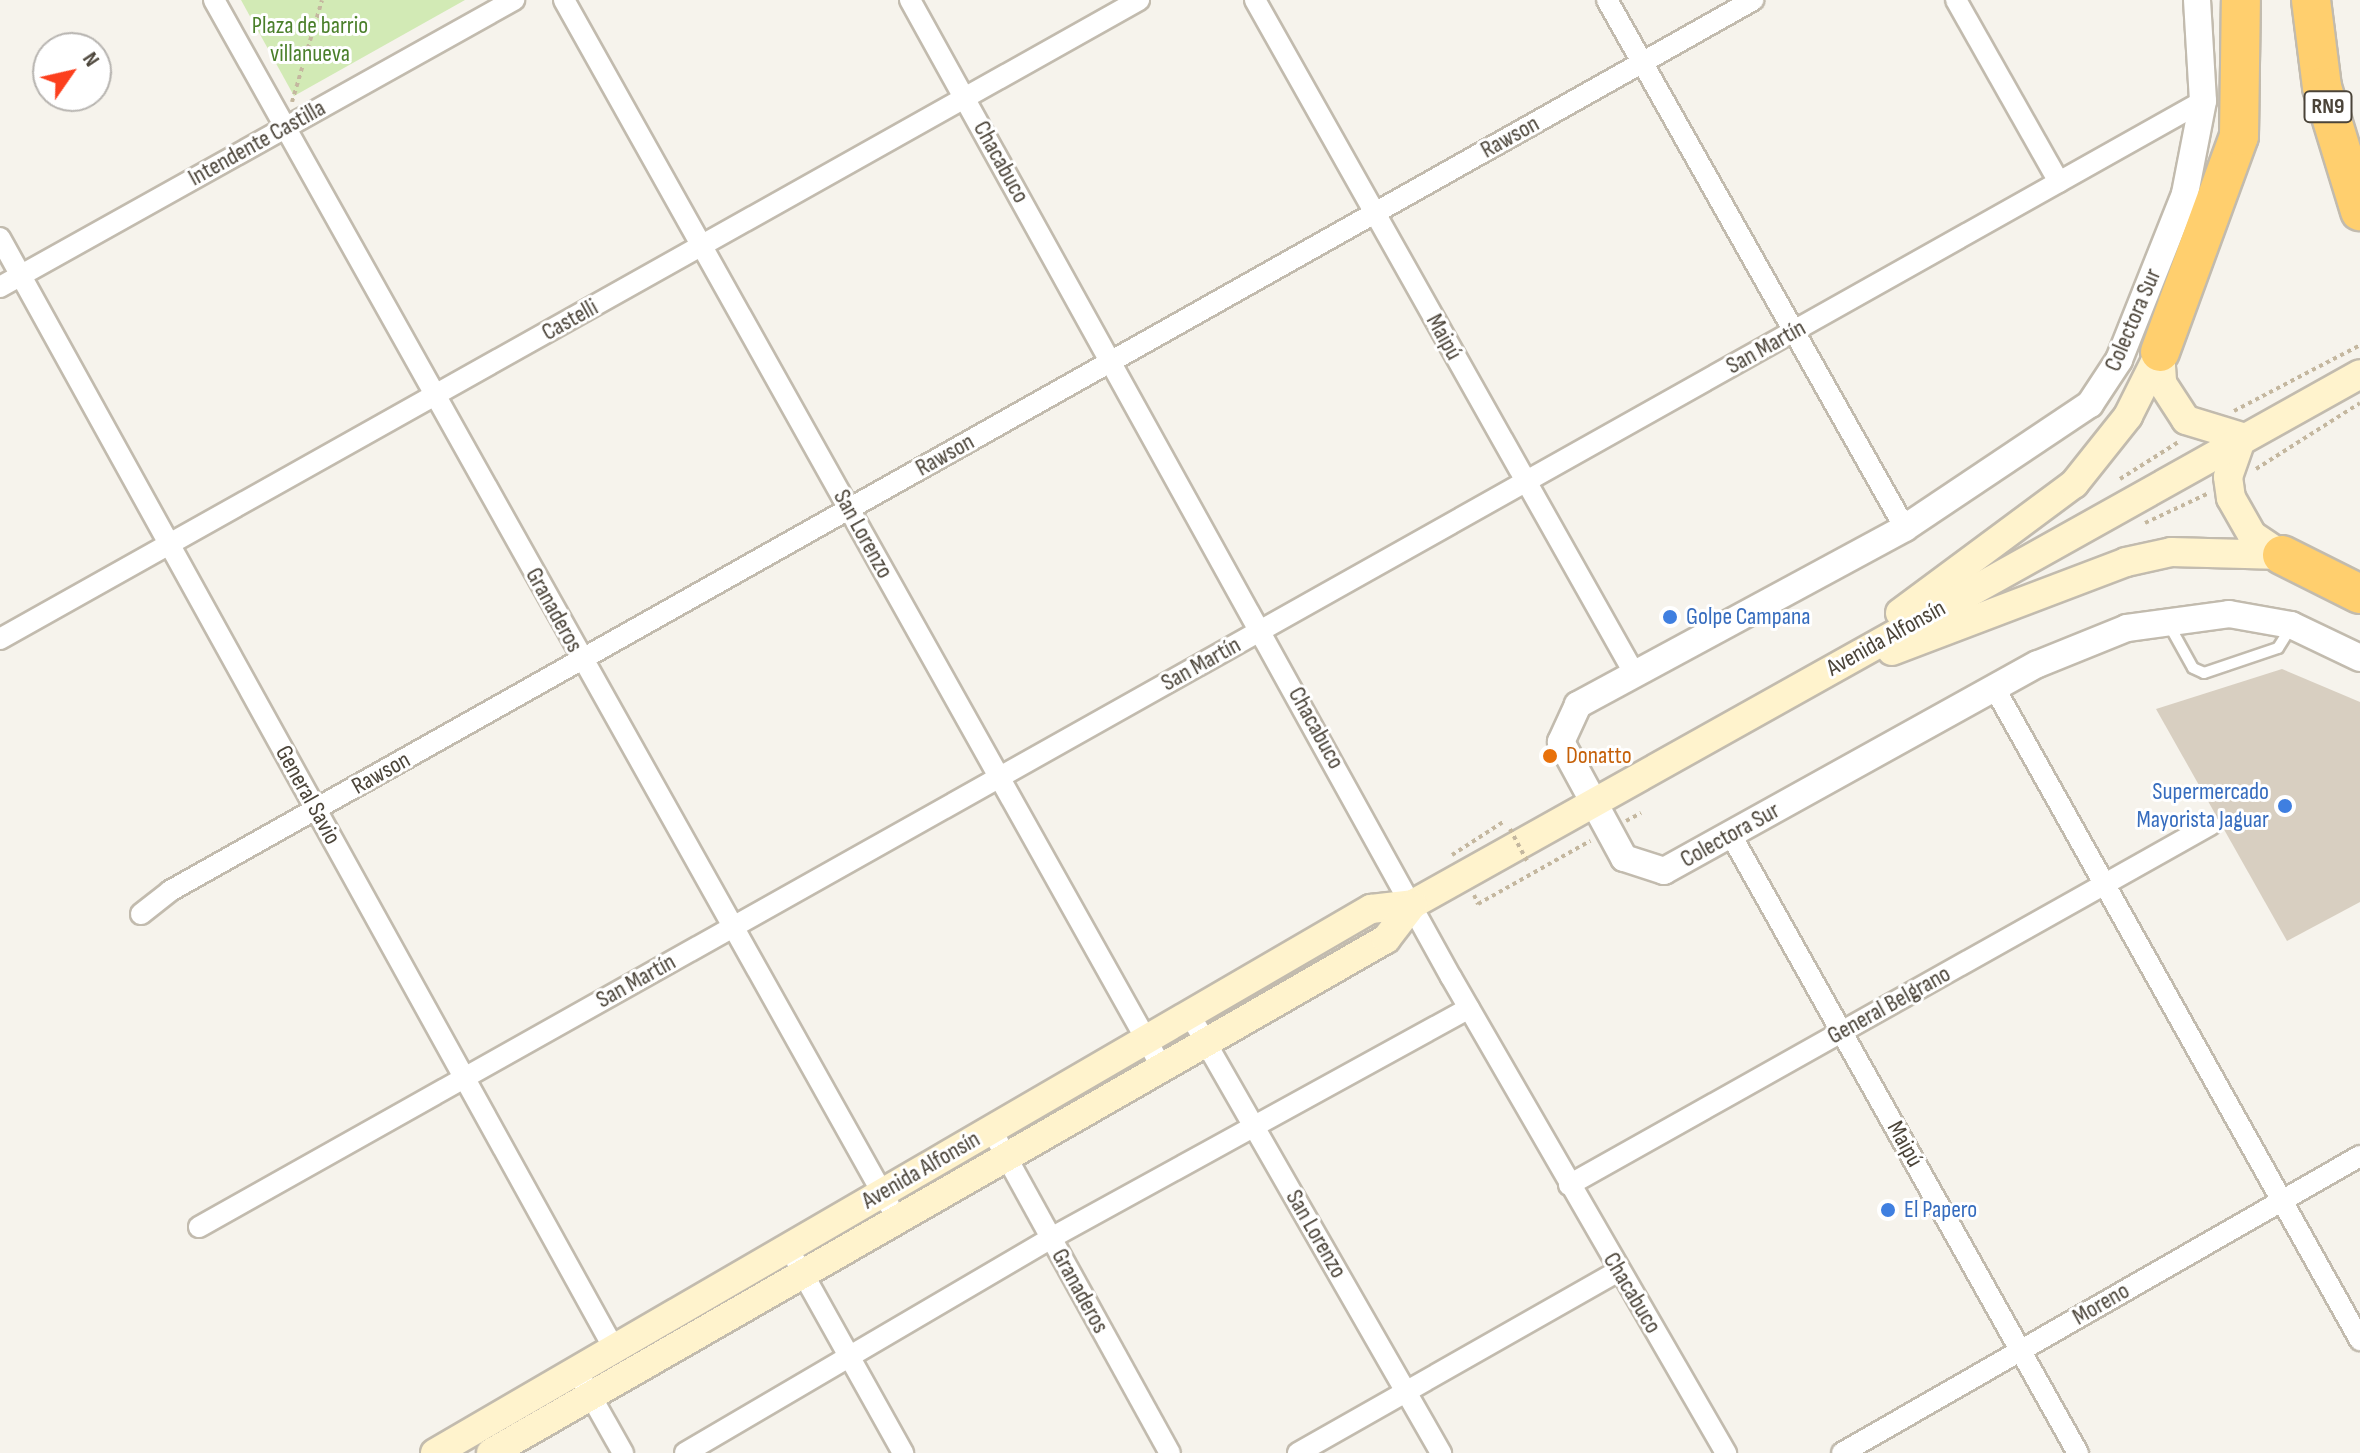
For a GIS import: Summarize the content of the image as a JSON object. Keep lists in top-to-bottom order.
{
  "streets": {
    "highway": ["RN9"],
    "main road": ["Avenida Alfonsín"],
    "street": [
      "Rawson",
      "Intendente Castilla",
      "Chacabuco",
      "Castelli",
      "Colectora Sur",
      "Maipú",
      "San Martín",
      "San Lorenzo",
      "Granaderos",
      "General Savio",
      "General Belgrano",
      "Moreno"
    ]
  },
  "crossings": [
    ["Rawson", "Chacabuco"],
    ["Rawson", "Maipú"],
    ["Rawson", "San Lorenzo"],
    ["Rawson", "Granaderos"],
    ["Rawson", "General Savio"],
    ["Intendente Castilla", "Granaderos"],
    ["Intendente Castilla", "General Savio"],
    ["Chacabuco", "Castelli"],
    ["Chacabuco", "San Martín"],
    ["Chacabuco", "Avenida Alfonsín"],
    ["Chacabuco", "General Belgrano"],
    ["Castelli", "San Lorenzo"],
    ["Castelli", "Granaderos"],
    ["Castelli", "General Savio"],
    ["Colectora Sur", "Maipú"],
    ["Colectora Sur", "San Martín"],
    ["Colectora Sur", "Avenida Alfonsín"],
    ["Maipú", "San Martín"],
    ["Maipú", "General Belgrano"],
    ["Maipú", "Moreno"],
    ["San Martín", "San Lorenzo"],
    ["San Martín", "Granaderos"],
    ["San Martín", "General Savio"],
    ["San Lorenzo", "Avenida Alfonsín"],
    ["Granaderos", "Avenida Alfonsín"],
    ["Avenida Alfonsín", "General Savio"]
  ],
  "parks": ["Plaza de barrio villanueva"],
  "places": [
    "Golpe Campana",
    "Donatto",
    "Supermercado Mayorista Jaguar",
    "El Papero"
  ],
  "north": "top right"
}
